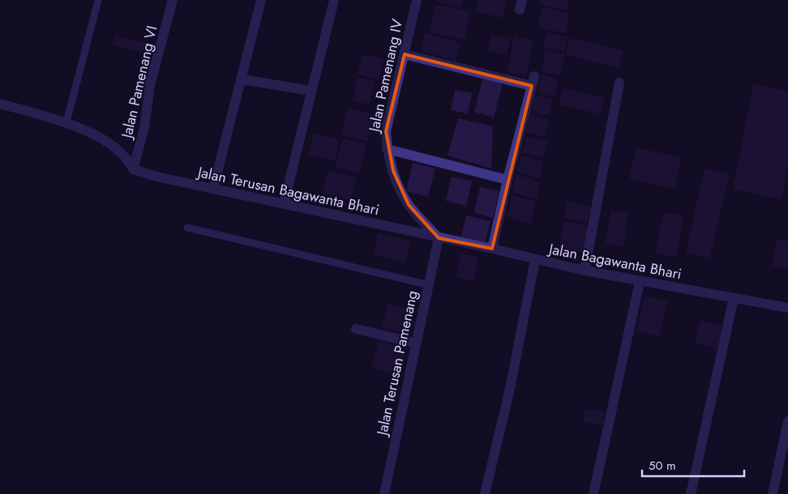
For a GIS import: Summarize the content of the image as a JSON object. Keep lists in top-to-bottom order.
{
  "streets": {
    "street": [
      "Jalan Pamenang IV",
      "Jalan Pamenang VI",
      "Jalan Terusan Bagawanta Bhari",
      "Jalan Bagawanta Bhari",
      "Jalan Terusan Pamenang"
    ]
  },
  "crossings": [
    ["Jalan Pamenang IV", "Jalan Terusan Bagawanta Bhari"],
    ["Jalan Pamenang IV", "Jalan Bagawanta Bhari"],
    ["Jalan Pamenang IV", "Jalan Terusan Pamenang"],
    ["Jalan Pamenang VI", "Jalan Terusan Bagawanta Bhari"],
    ["Jalan Terusan Bagawanta Bhari", "Jalan Bagawanta Bhari"],
    ["Jalan Terusan Bagawanta Bhari", "Jalan Terusan Pamenang"],
    ["Jalan Bagawanta Bhari", "Jalan Terusan Pamenang"]
  ],
  "scale_bar": "50 m"
}
